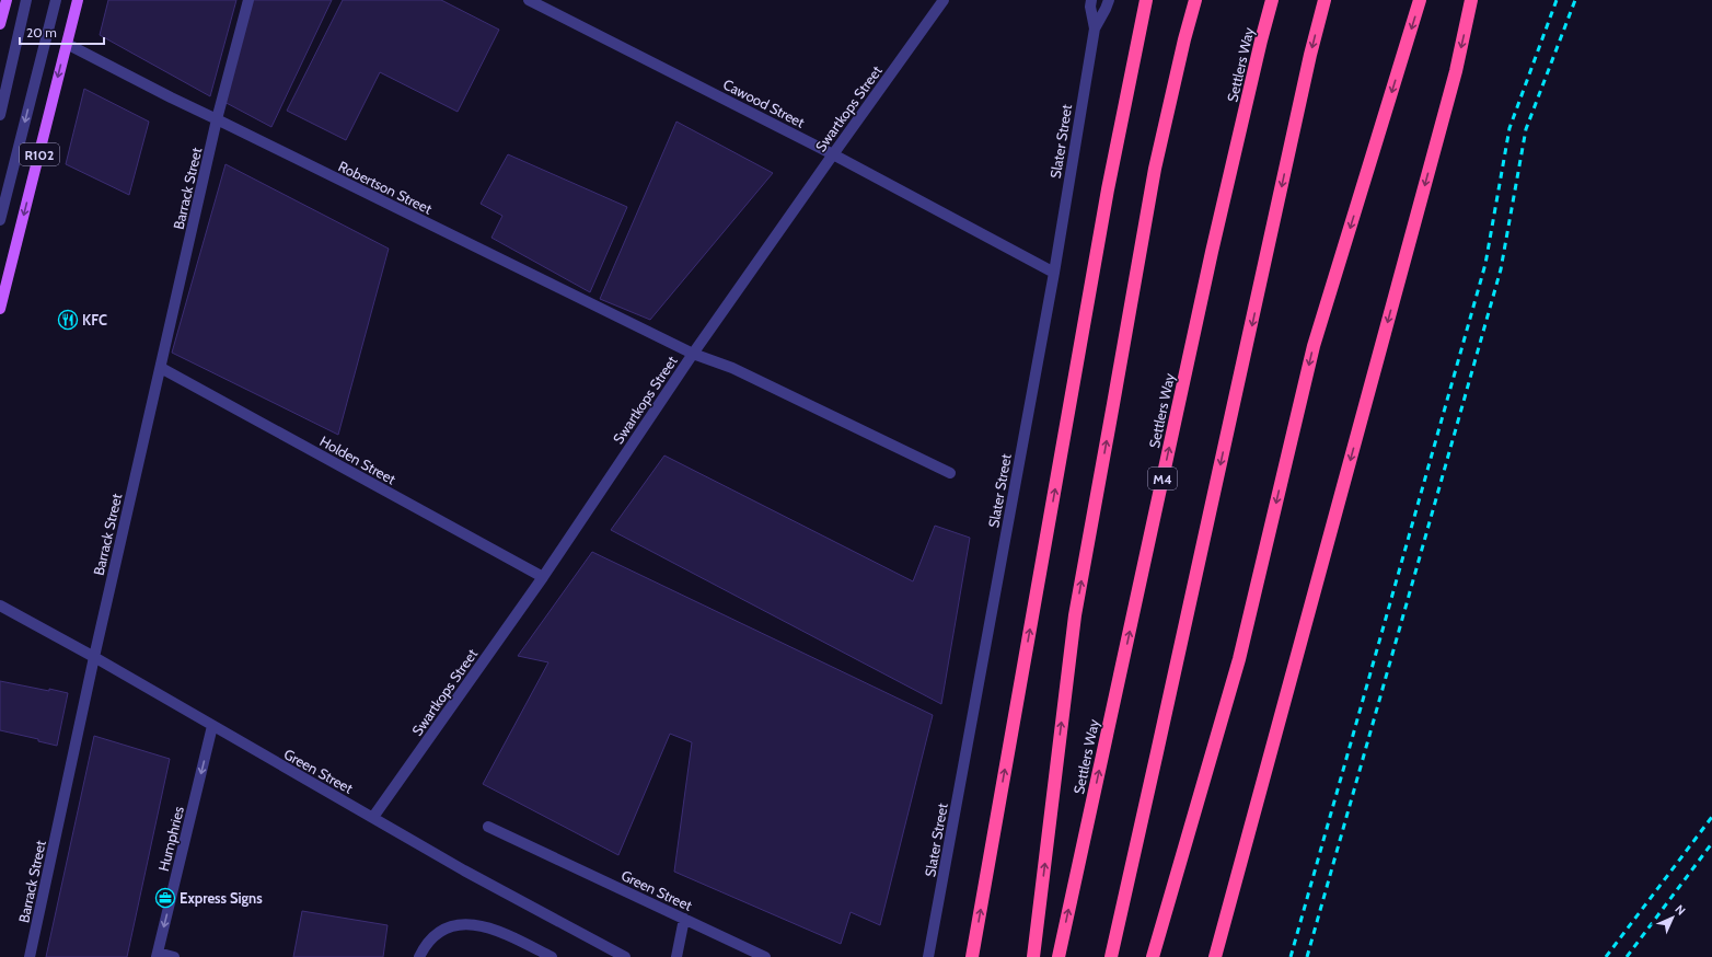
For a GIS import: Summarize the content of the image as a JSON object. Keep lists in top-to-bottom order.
{
  "streets": {
    "highway": ["Settlers Way", "M4"],
    "main road": ["R102"],
    "street": [
      "Cawood Street",
      "Swartkops Street",
      "Slater Street",
      "Robertson Street",
      "Barrack Street",
      "Holden Street",
      "Green Street",
      "Humphries"
    ]
  },
  "crossings": [
    ["Cawood Street", "Swartkops Street"],
    ["Cawood Street", "Slater Street"],
    ["Swartkops Street", "Robertson Street"],
    ["Swartkops Street", "Holden Street"],
    ["Swartkops Street", "Green Street"],
    ["R102", "Robertson Street"],
    ["Robertson Street", "Barrack Street"],
    ["Barrack Street", "Holden Street"],
    ["Barrack Street", "Green Street"],
    ["Green Street", "Humphries"]
  ],
  "one_way": ["Humphries"],
  "places": {
    "restaurant": ["KFC"],
    "office": ["Express Signs"]
  },
  "scale_bar": "20 m",
  "north": "top right"
}
